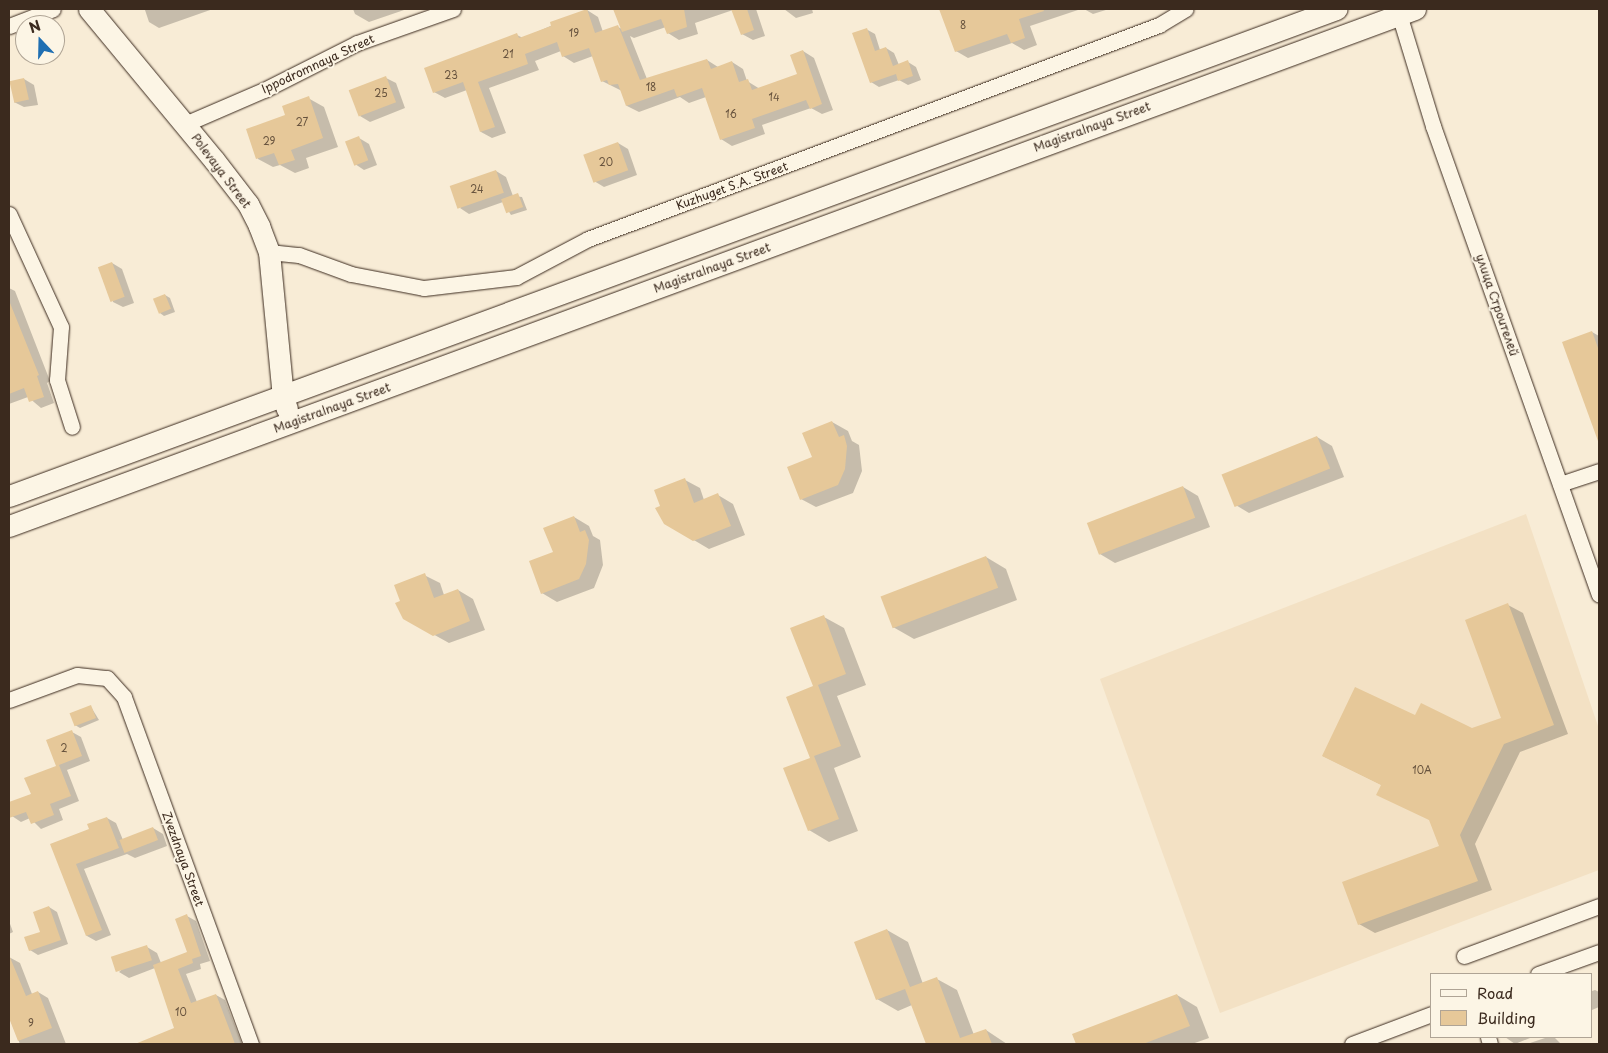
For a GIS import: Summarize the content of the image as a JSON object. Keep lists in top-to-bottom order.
{
  "streets": {
    "main road": ["Magistralnaya Street", "Polevaya Street"],
    "street": [
      "Ippodromnaya Street",
      "Kuzhuget S.A. Street",
      "улица Строителей",
      "Zvezdnaya Street"
    ]
  },
  "crossings": [
    ["Ippodromnaya Street", "Polevaya Street"],
    ["Magistralnaya Street", "Polevaya Street"],
    ["Magistralnaya Street", "улица Строителей"],
    ["Polevaya Street", "Kuzhuget S.A. Street"]
  ],
  "house_numbers": [
    "8",
    "19",
    "21",
    "23",
    "18",
    "25",
    "14",
    "16",
    "27",
    "29",
    "20",
    "24",
    "2",
    "10А",
    "10",
    "9"
  ],
  "legend": ["Road", "Building"],
  "north": "top"
}
